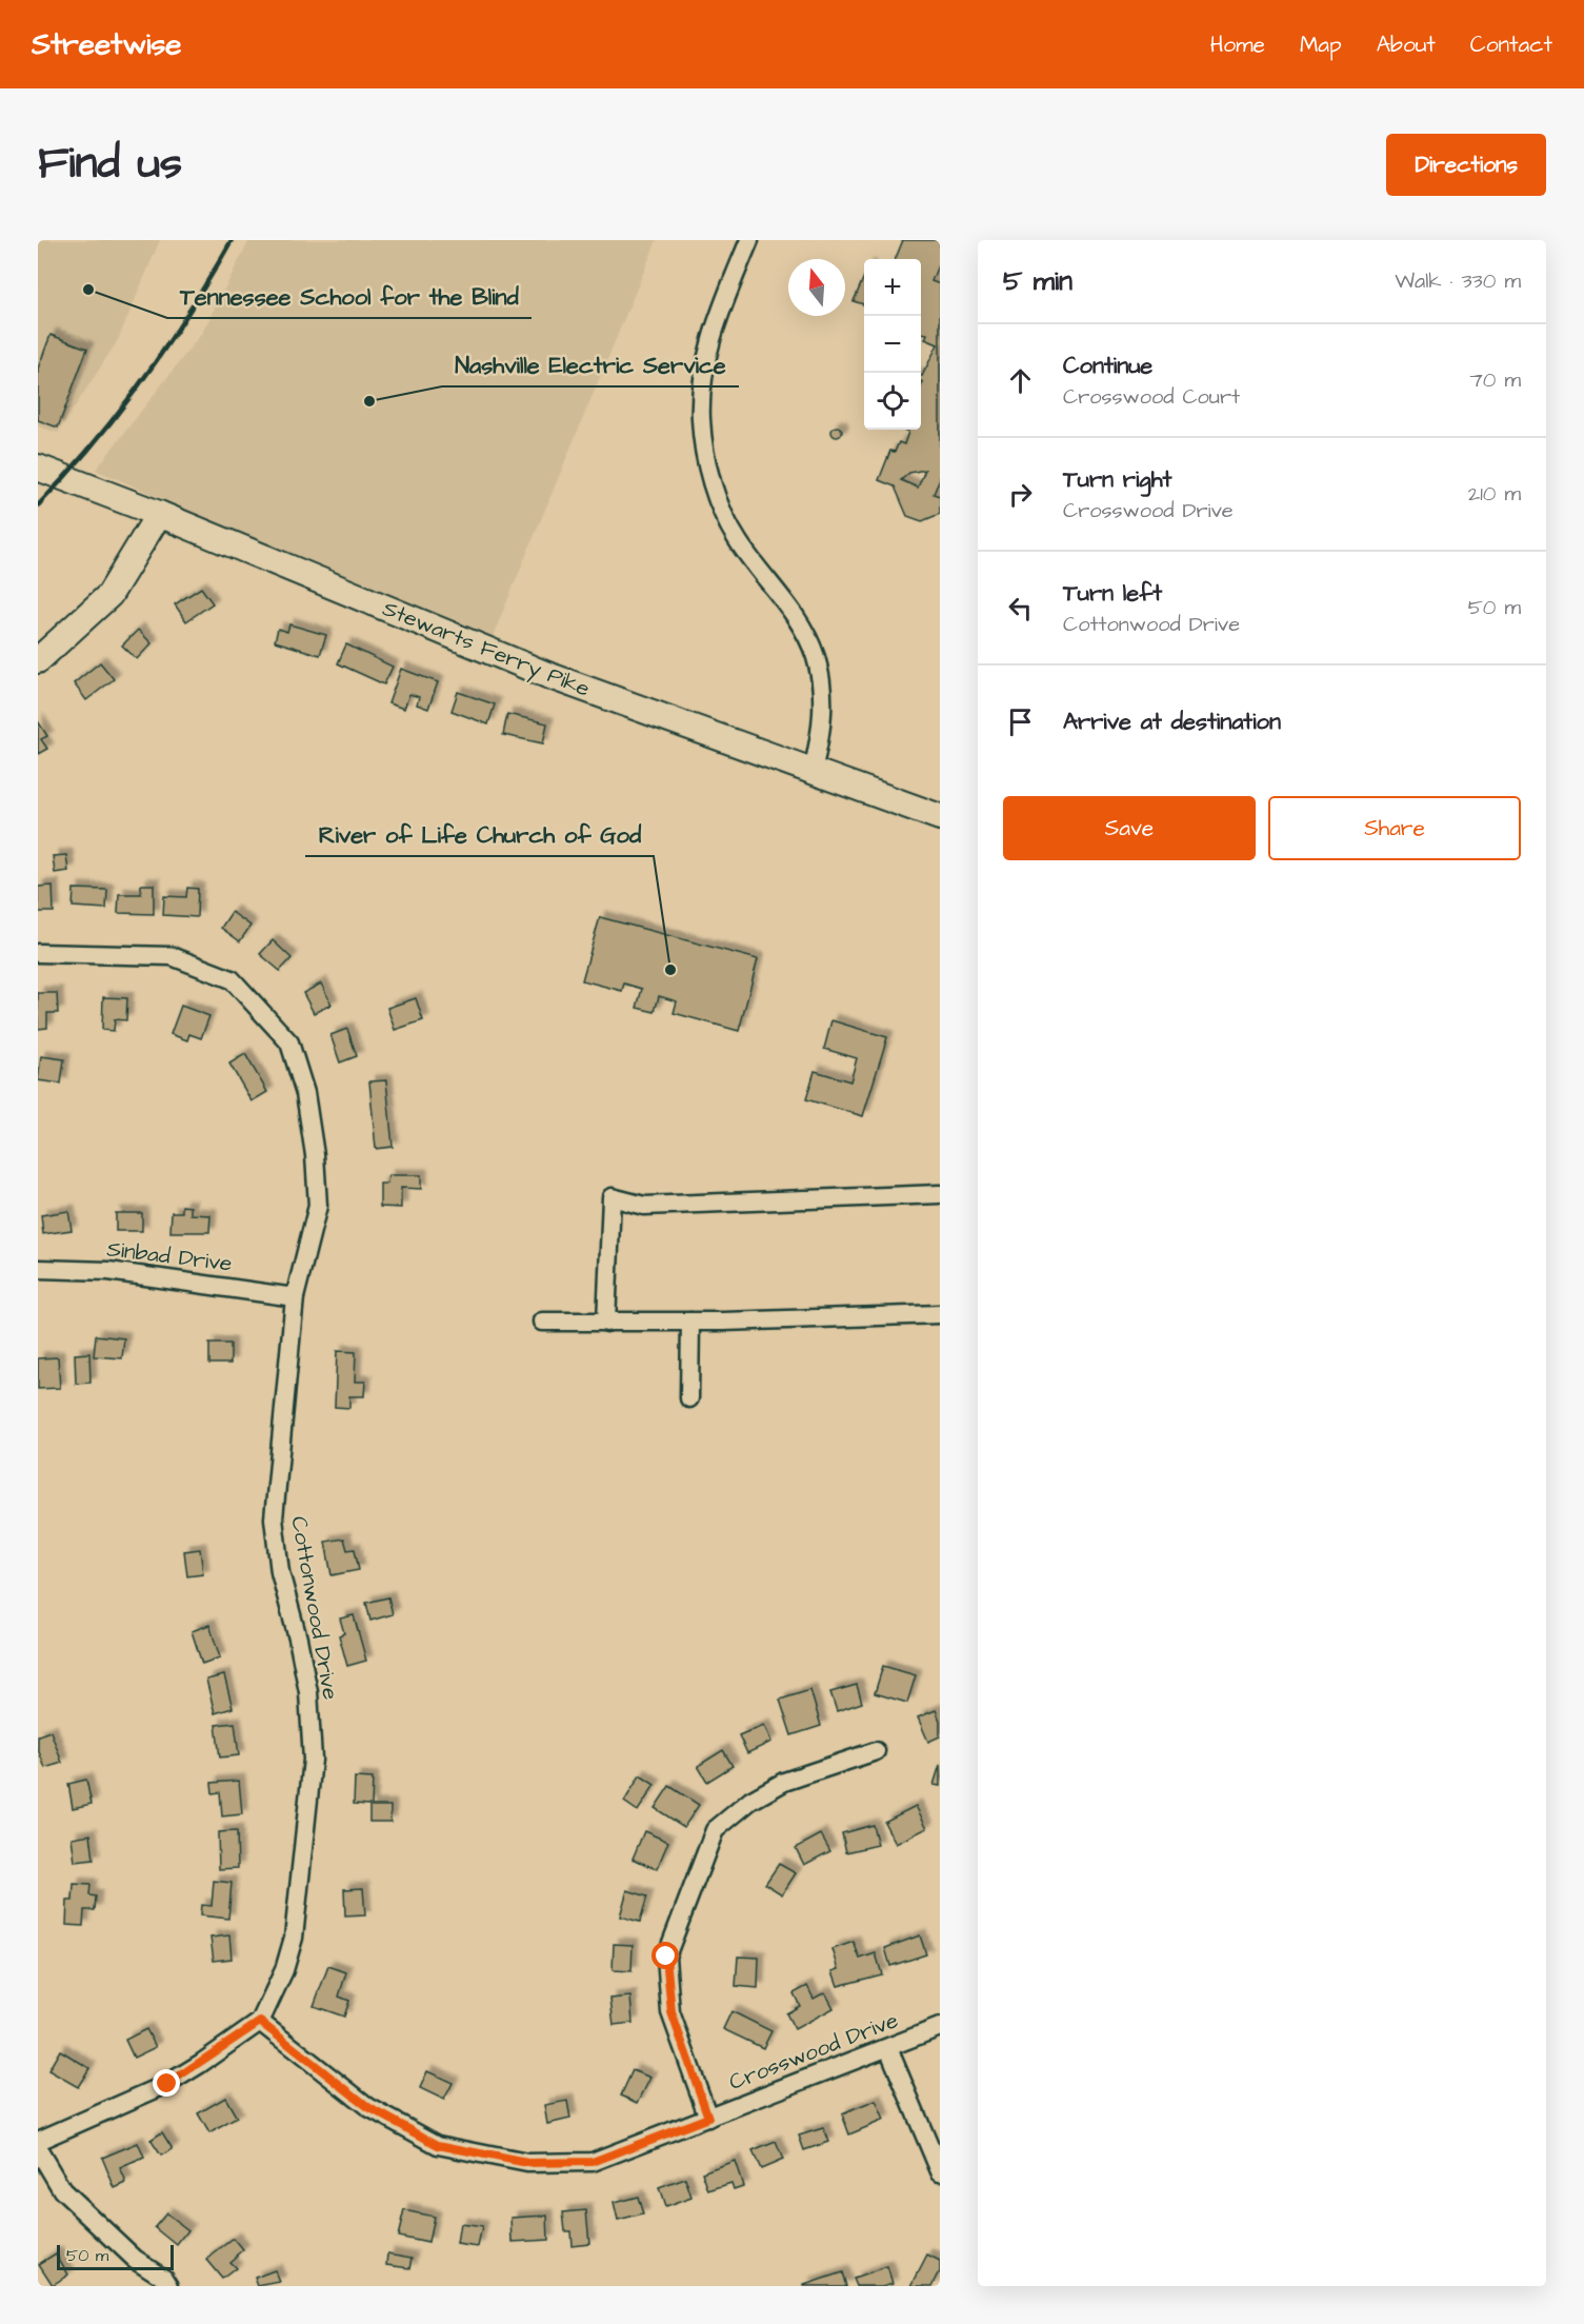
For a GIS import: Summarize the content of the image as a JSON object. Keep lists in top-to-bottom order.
{
  "streets": {
    "main road": ["Stewarts Ferry Pike"],
    "street": ["Sinbad Drive", "Cottonwood Drive", "Crosswood Drive"]
  },
  "crossings": [
    ["Sinbad Drive", "Cottonwood Drive"],
    ["Cottonwood Drive", "Crosswood Drive"]
  ],
  "places": ["Tennessee School for the Blind", "Nashville Electric Service", "River of Life Church of God"],
  "scale_bar": "50 m",
  "north": "top",
  "page": {
    "header": "Streetwise",
    "nav": [
      "Home",
      "Map",
      "About",
      "Contact"
    ],
    "title": "Find us",
    "buttons": [
      "Directions",
      ["Save", "Share"]
    ],
    "heading": ["5 min", "Walk · 330 m"],
    "map_buttons": ["+", "−"],
    "list": [
      ["Continue", "Crosswood Court", "70 m"],
      ["Turn right", "Crosswood Drive", "210 m"],
      ["Turn left", "Cottonwood Drive", "50 m"],
      "Arrive at destination"
    ],
    "scale": "50 m"
  }
}
